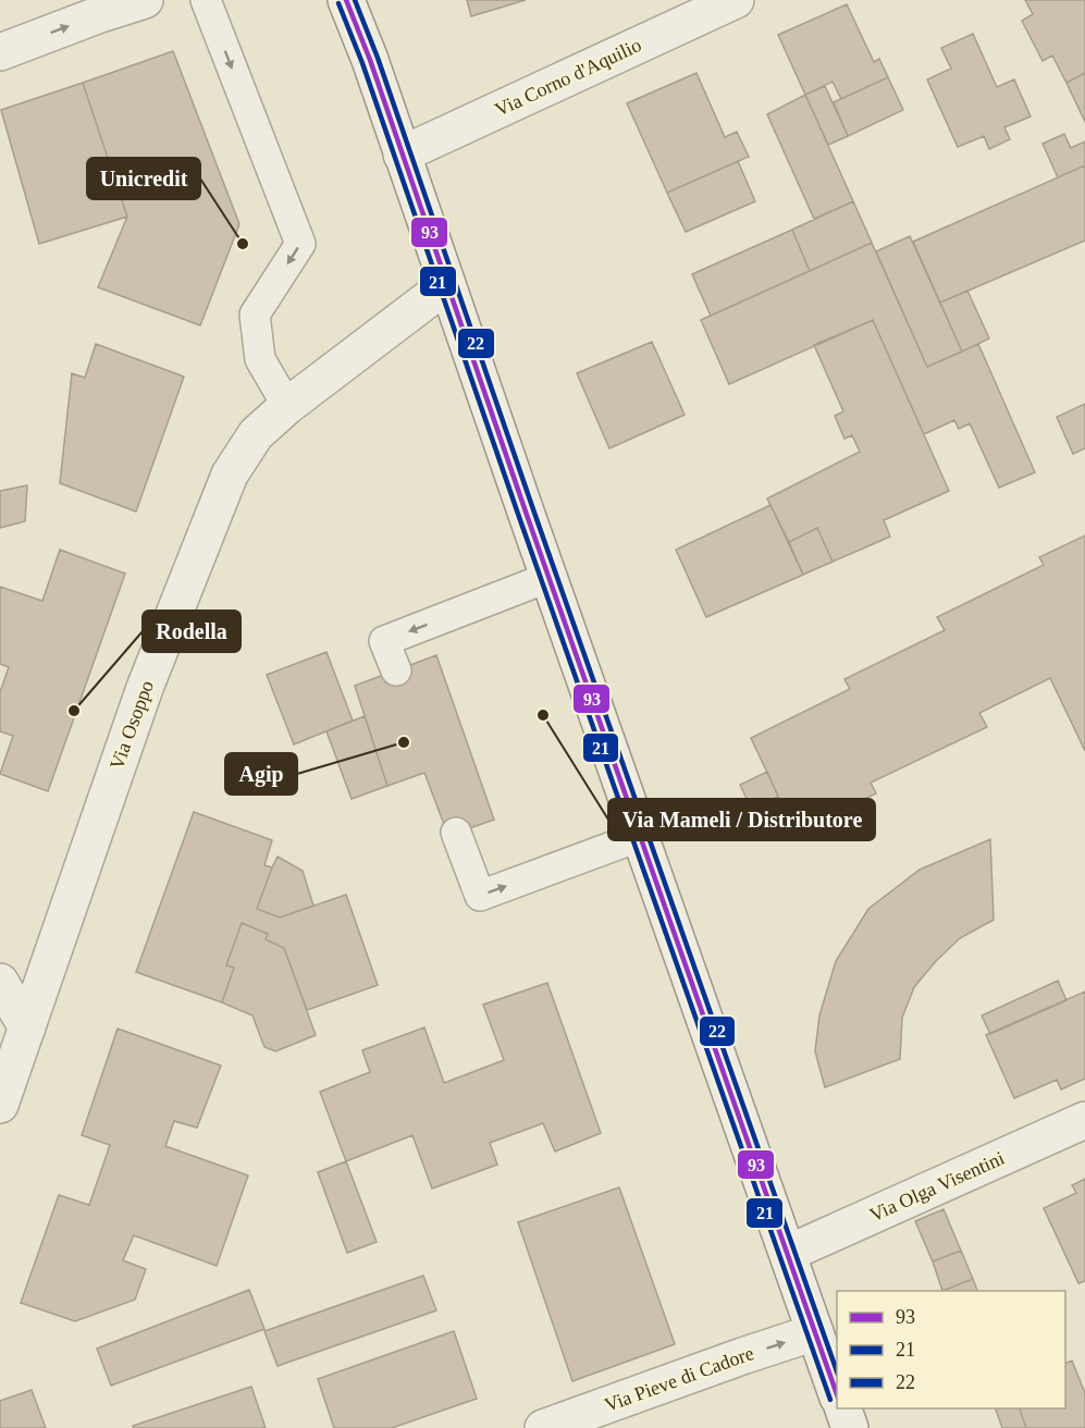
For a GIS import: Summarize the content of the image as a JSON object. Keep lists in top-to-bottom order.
{
  "streets": {
    "street": [
      "Via Corno d'Aquilio",
      "Via Osoppo",
      "Via Olga Visentini",
      "Via Pieve di Cadore"
    ]
  },
  "one_way": ["Via Pieve di Cadore"],
  "places": [
    "Unicredit",
    "Rodella",
    "Via Mameli / Distributore",
    "Agip"
  ],
  "lines": ["transit line 93", "transit line 22", "transit line 21"],
  "legend": ["93", "21", "22"]
}
